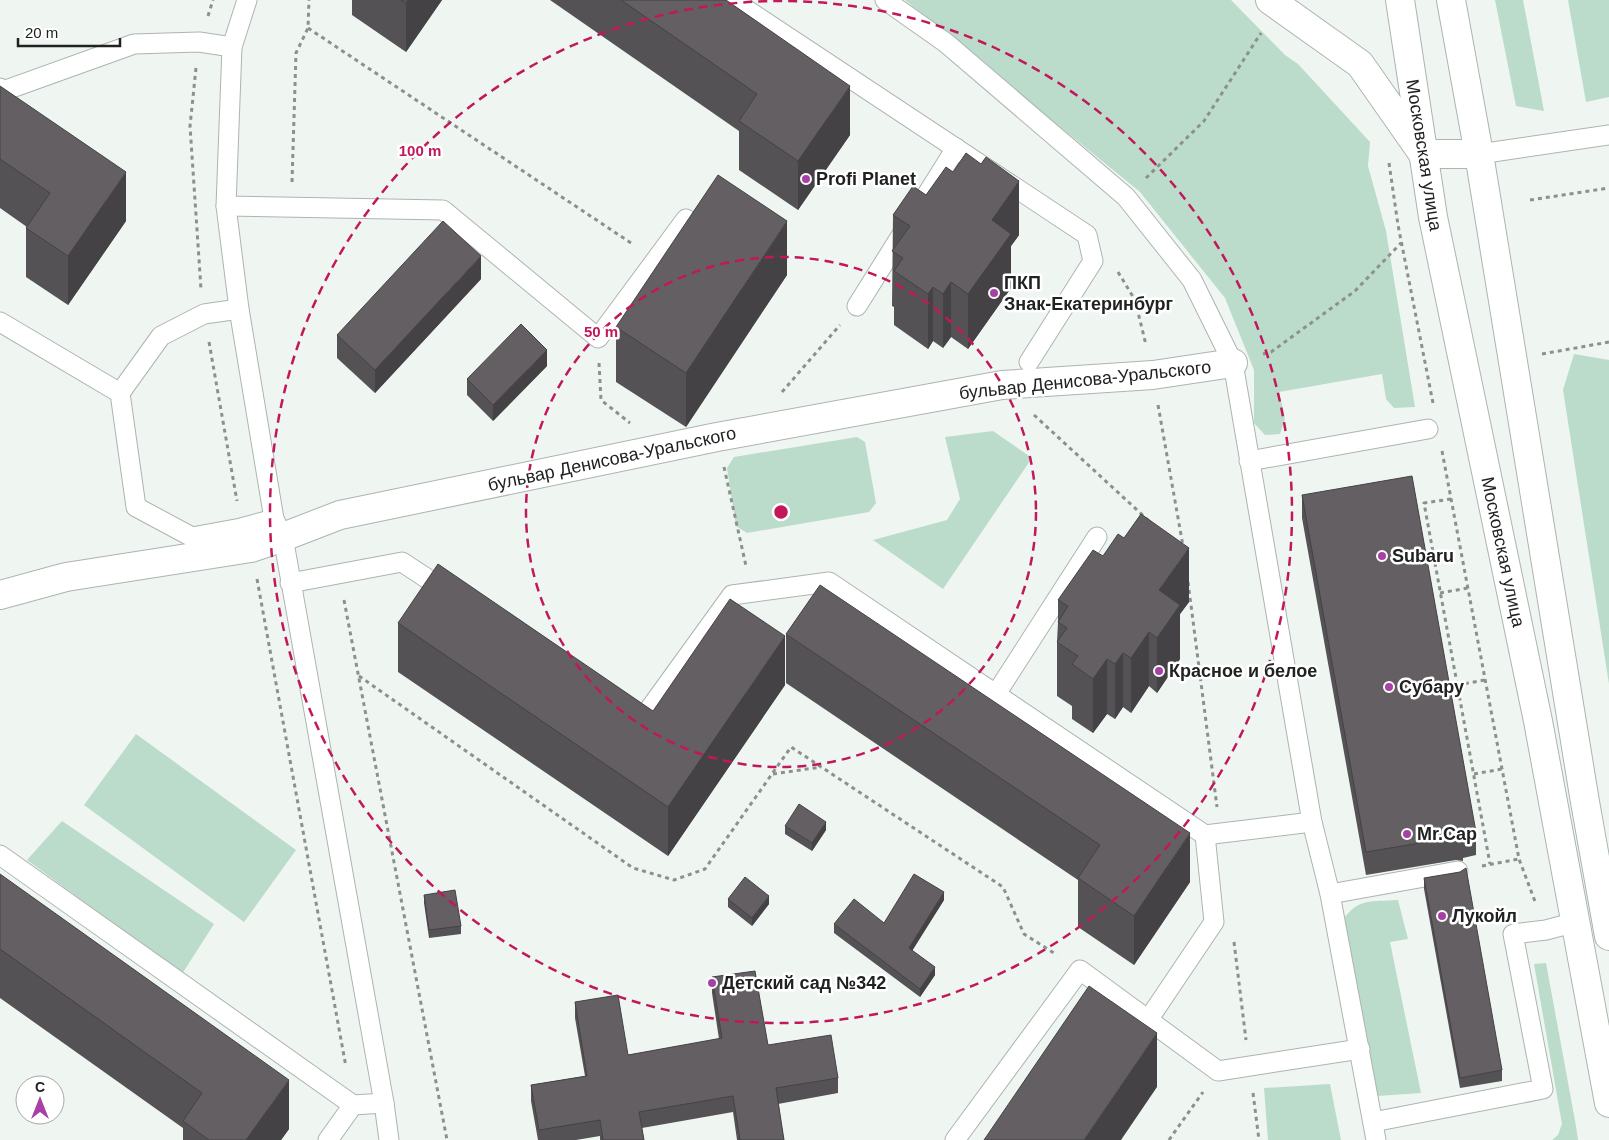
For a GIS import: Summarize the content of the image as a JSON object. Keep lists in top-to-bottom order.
{
  "streets": {
    "main road": ["Московская улица", "бульвар Денисова-Уральского"]
  },
  "places": [
    "Profi Planet",
    "ПКП Знак-Екатеринбург",
    "Subaru",
    "Красное и белое",
    "Субару",
    "Mr.Cap",
    "Лукойл",
    "Детский сад №342"
  ],
  "scale_bar": "20 m",
  "north": "top",
  "rings": ["100 m", "50 m"]
}
